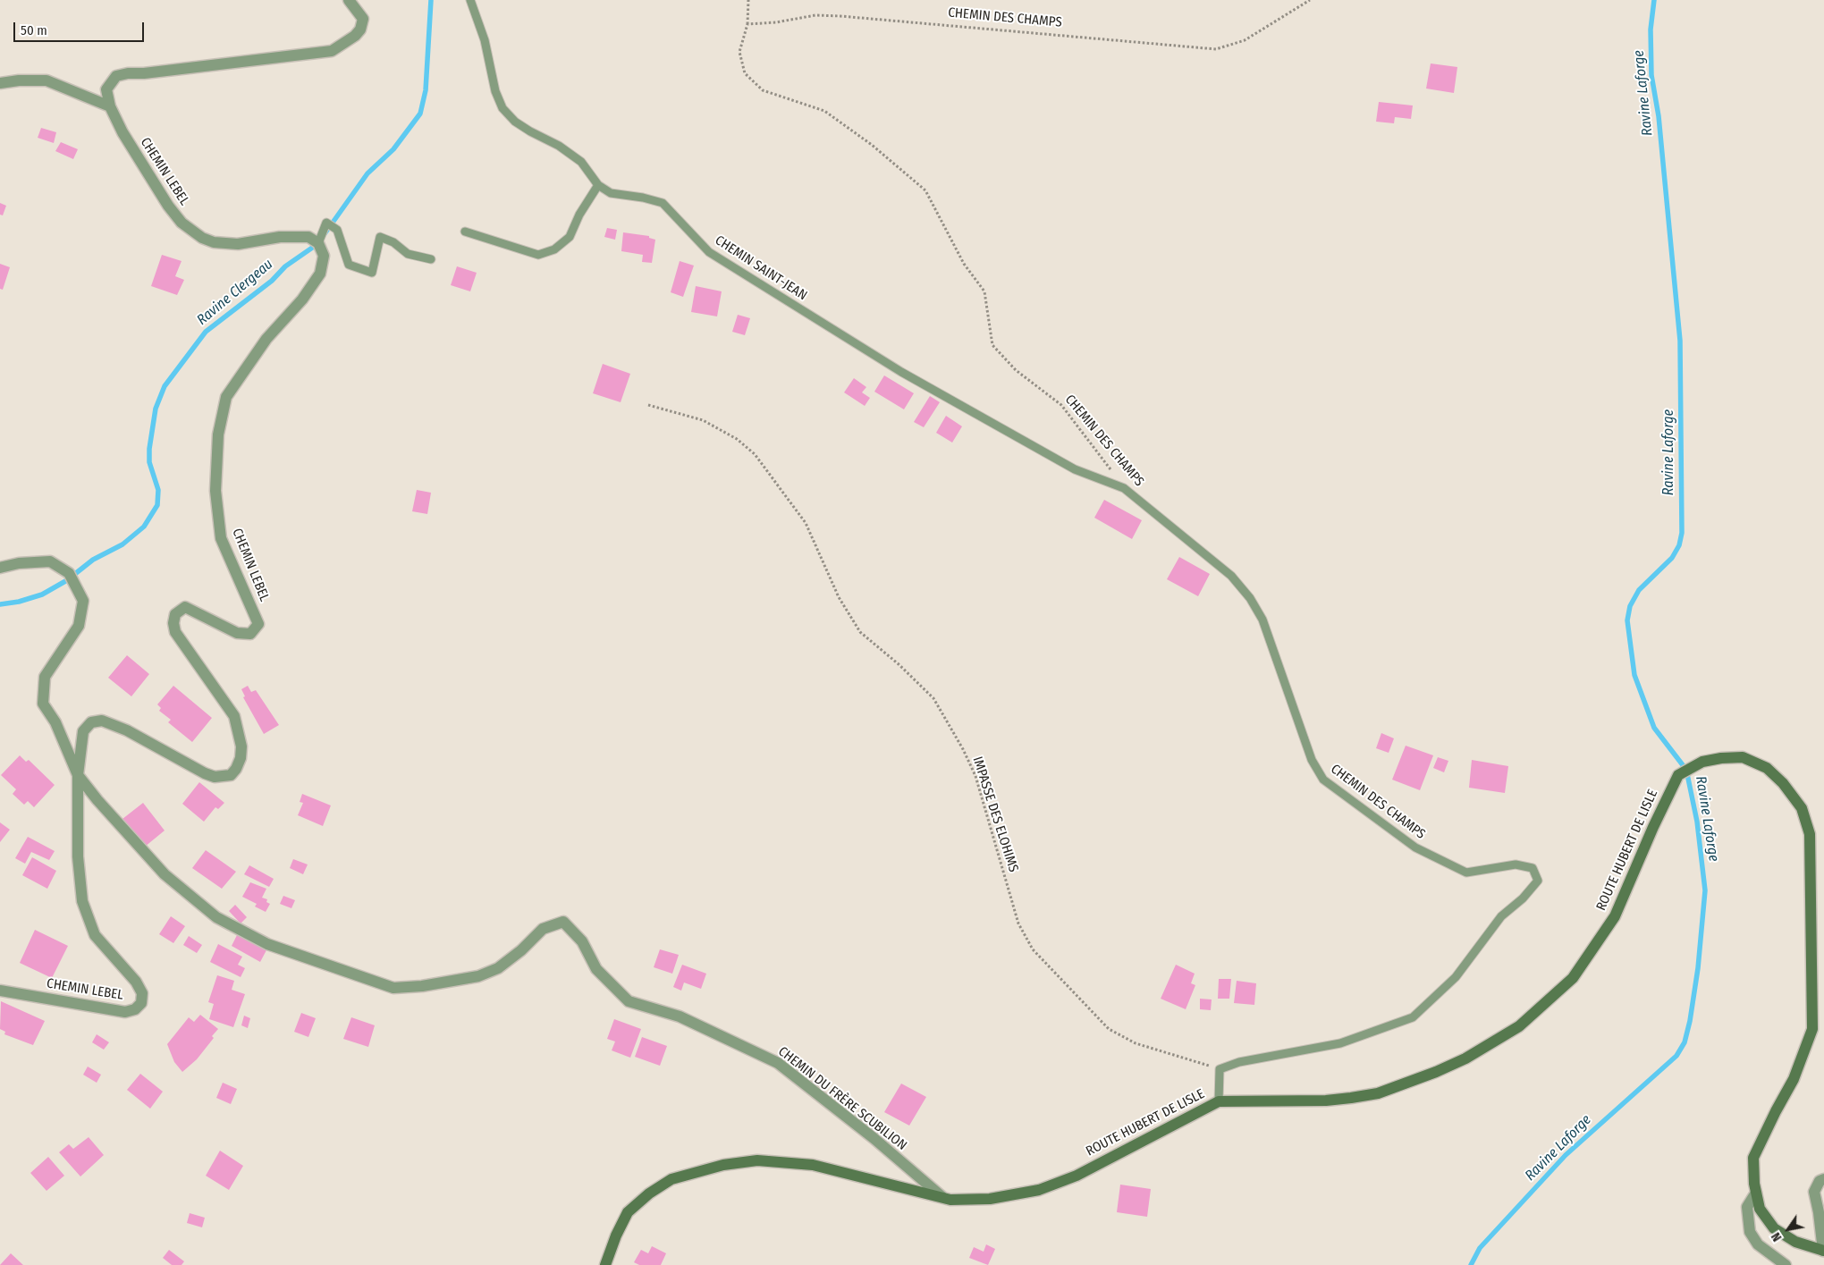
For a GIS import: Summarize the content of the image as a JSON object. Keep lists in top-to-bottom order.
{
  "streets": {
    "main road": ["ROUTE HUBERT DE LISLE"],
    "street": ["CHEMIN LEBEL", "CHEMIN DU FRÈRE SCUBILION"],
    "lane": ["CHEMIN DES CHAMPS", "CHEMIN SAINT-JEAN"],
    "path": ["IMPASSE DES ELOHIMS"]
  },
  "crossings": [
    ["CHEMIN DES CHAMPS", "CHEMIN SAINT-JEAN"],
    ["CHEMIN DES CHAMPS", "IMPASSE DES ELOHIMS"],
    ["CHEMIN LEBEL", "CHEMIN DU FRÈRE SCUBILION"],
    ["ROUTE HUBERT DE LISLE", "CHEMIN DU FRÈRE SCUBILION"]
  ],
  "water": ["Ravine Laforge", "Ravine Clergeau"],
  "scale_bar": "50 m",
  "north": "bottom left"
}
